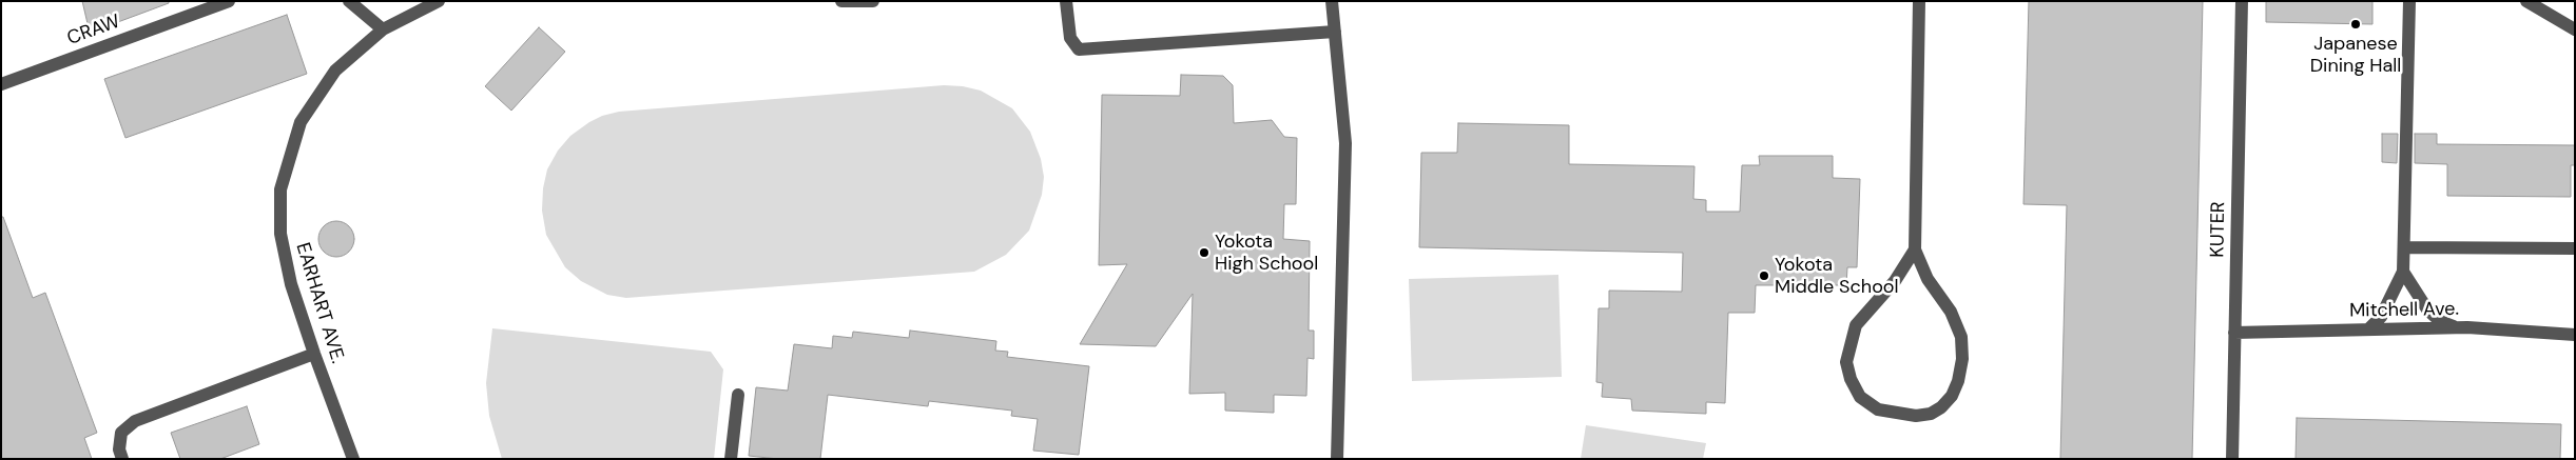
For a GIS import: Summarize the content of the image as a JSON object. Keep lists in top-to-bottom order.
{
  "streets": {
    "lane": [
      "CRAW",
      "KUTER",
      "EARHART AVE.",
      "Mitchell Ave."
    ]
  },
  "crossings": [
    ["KUTER", "Mitchell Ave."]
  ],
  "places": ["Japanese Dining Hall", "Yokota High School", "Yokota Middle School"]
}
